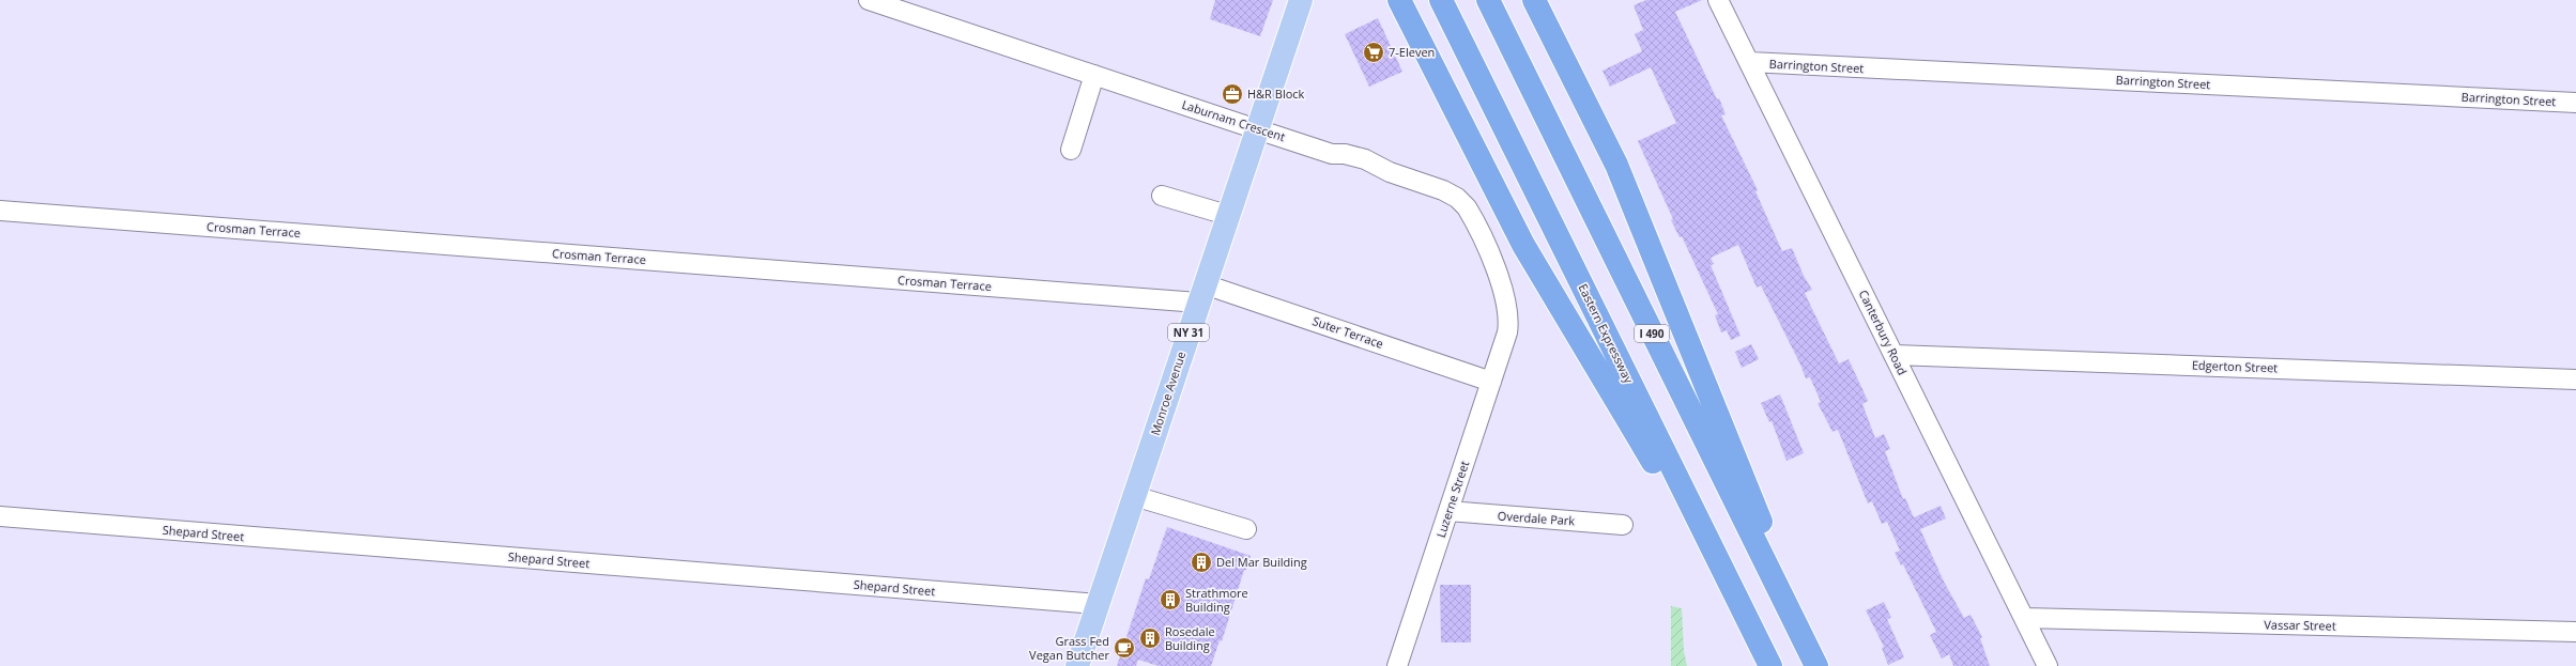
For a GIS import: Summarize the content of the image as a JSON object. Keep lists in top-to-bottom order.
{
  "streets": {
    "highway": ["Eastern Expressway", "I 490"],
    "main road": ["NY 31", "Monroe Avenue"],
    "street": [
      "Barrington Street",
      "Laburnam Crescent",
      "Crosman Terrace",
      "Suter Terrace",
      "Canterbury Road",
      "Edgerton Street",
      "Luzerne Street",
      "Overdale Park",
      "Shepard Street",
      "Vassar Street"
    ]
  },
  "crossings": [
    ["Barrington Street", "Canterbury Road"],
    ["Laburnam Crescent", "Monroe Avenue"],
    ["Laburnam Crescent", "Luzerne Street"],
    ["Crosman Terrace", "Suter Terrace"],
    ["Crosman Terrace", "Monroe Avenue"],
    ["Suter Terrace", "Monroe Avenue"],
    ["Suter Terrace", "Luzerne Street"],
    ["Canterbury Road", "Edgerton Street"],
    ["Canterbury Road", "Vassar Street"],
    ["Monroe Avenue", "Shepard Street"],
    ["Luzerne Street", "Overdale Park"]
  ],
  "places": {
    "supermarket": ["7-Eleven"],
    "office": ["H&R Block"],
    "building": ["Del Mar Building", "Strathmore Building", "Rosedale Building"],
    "cafe": ["Grass Fed Vegan Butcher"]
  }
}
